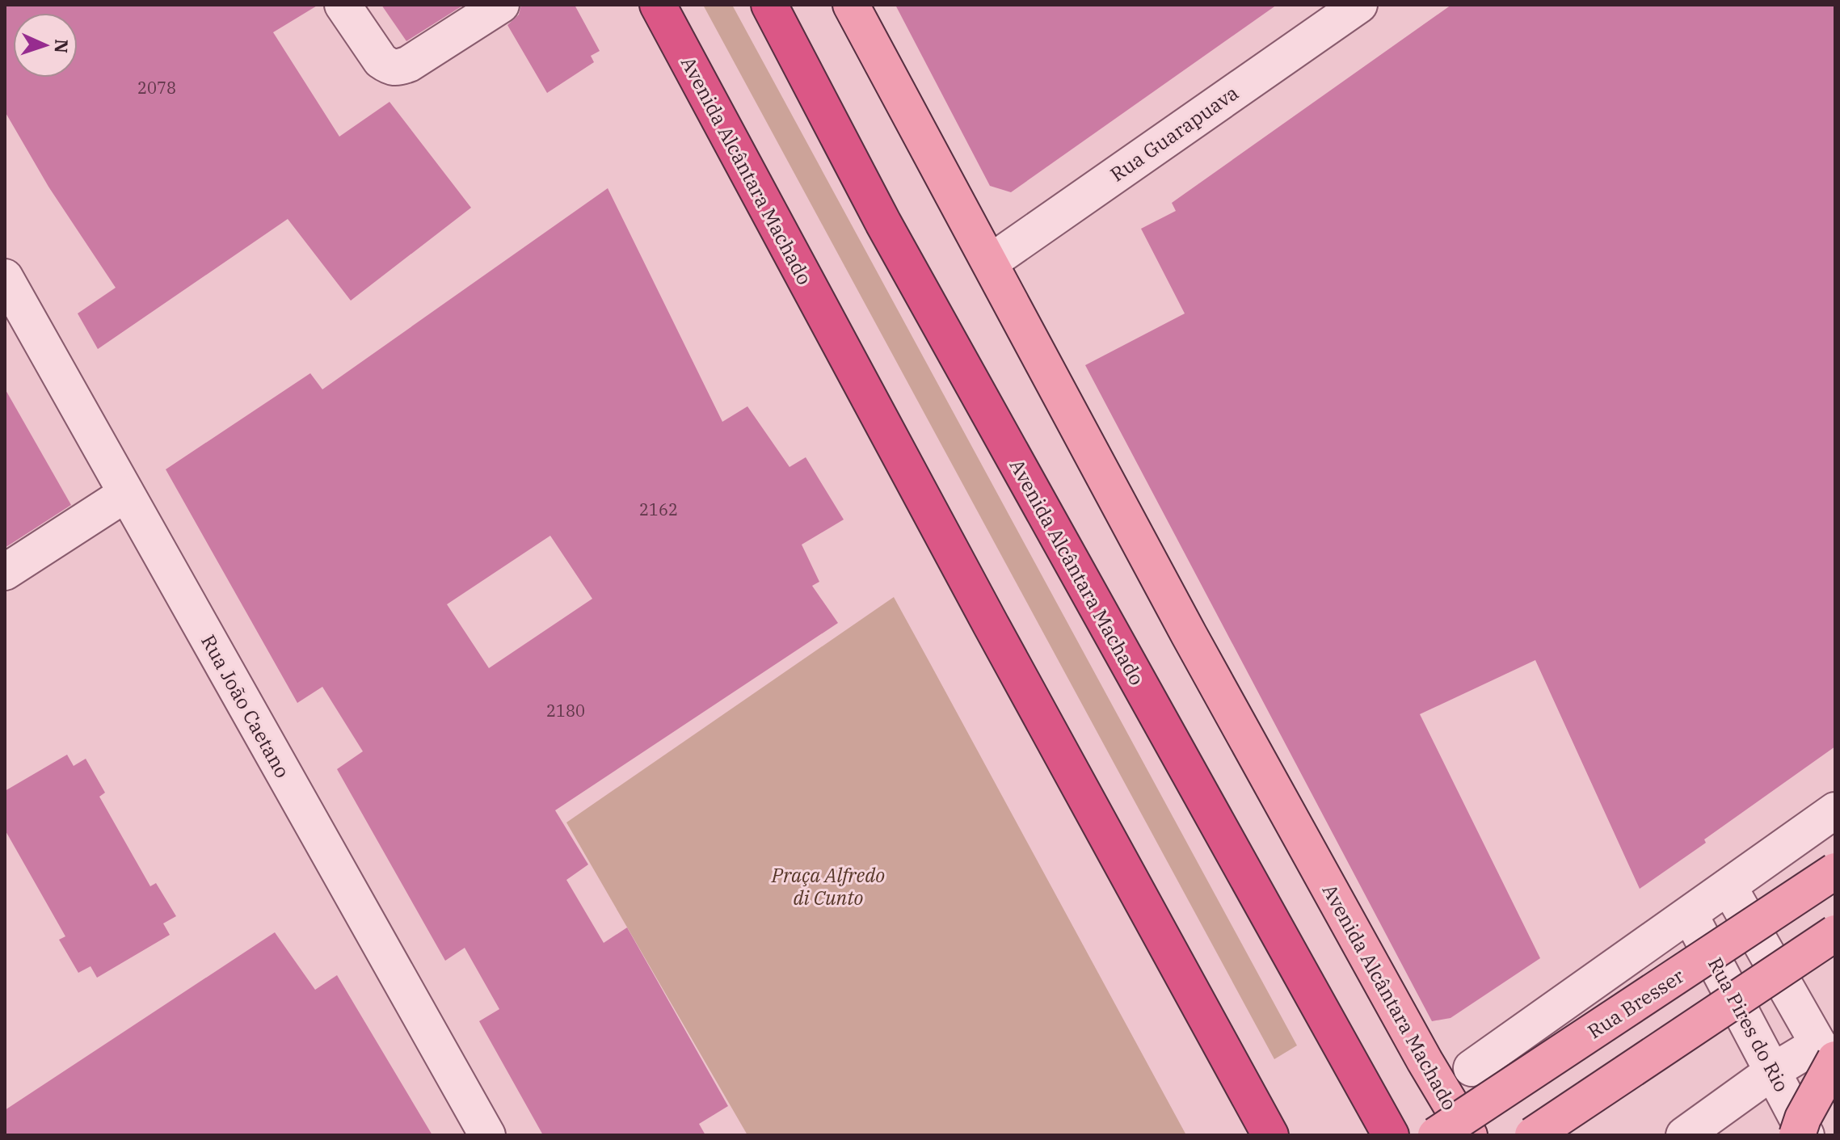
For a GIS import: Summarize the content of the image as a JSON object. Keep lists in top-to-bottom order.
{
  "streets": {
    "highway": ["Avenida Alcântara Machado"],
    "main road": ["Rua Bresser"],
    "street": ["Rua Guarapuava", "Rua João Caetano", "Rua Pires do Rio"]
  },
  "crossings": [
    ["Rua Guarapuava", "Avenida Alcântara Machado"],
    ["Rua Bresser", "Rua Pires do Rio"]
  ],
  "parks": ["Praça Alfredo di Cunto"],
  "house_numbers": ["2078", "2162", "2180"],
  "north": "right"
}
